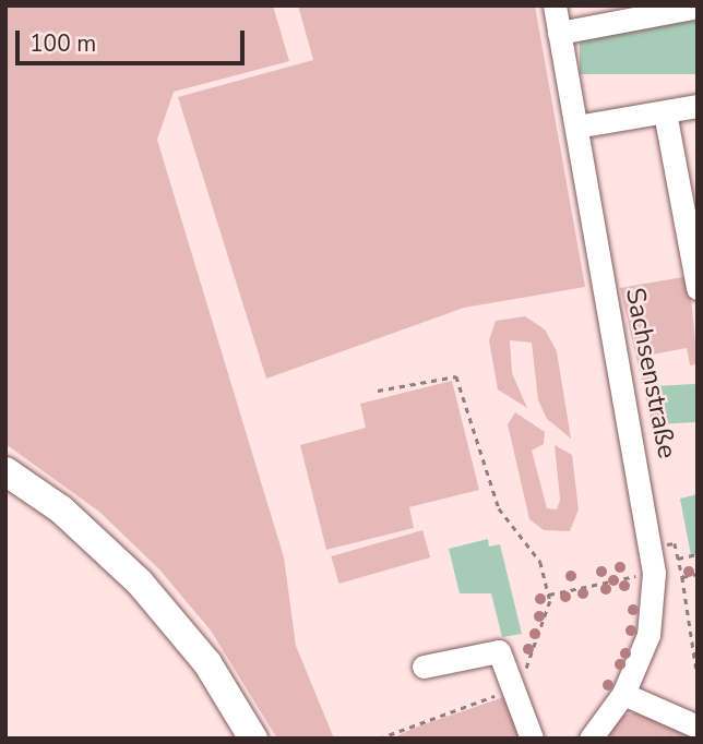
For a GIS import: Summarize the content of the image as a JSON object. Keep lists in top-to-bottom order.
{
  "streets": {
    "street": ["Sachsenstraße"]
  },
  "scale_bar": "100 m"
}
